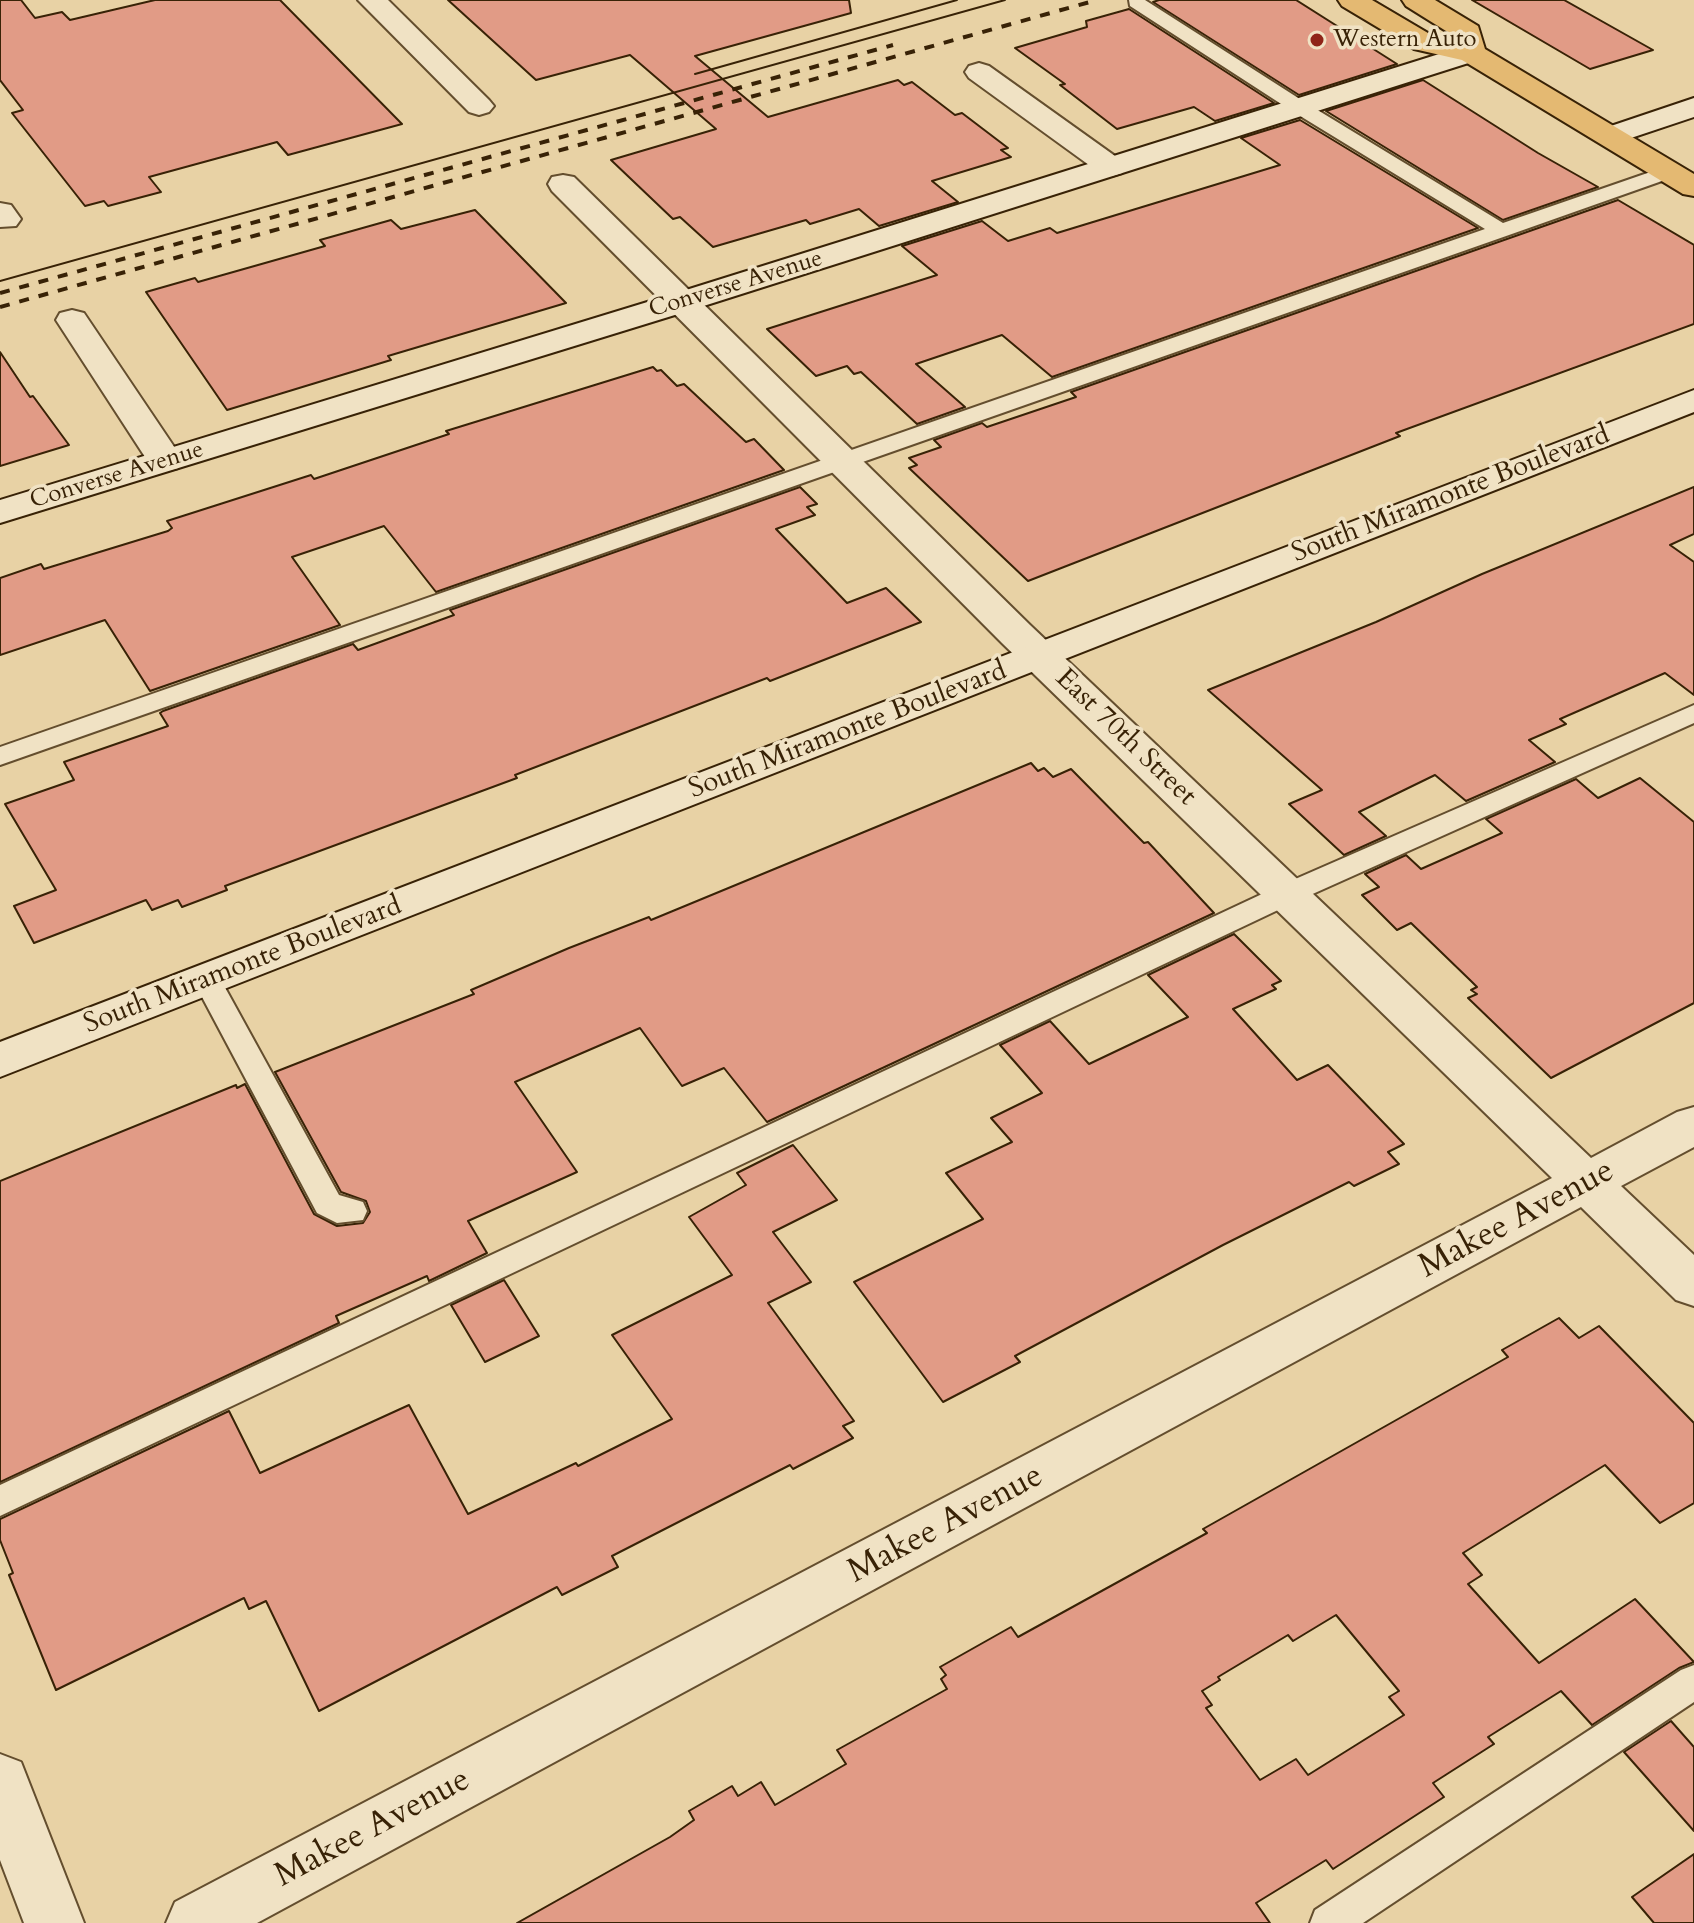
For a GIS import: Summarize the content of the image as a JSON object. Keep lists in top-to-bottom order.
{
  "streets": {
    "street": [
      "Converse Avenue",
      "South Miramonte Boulevard",
      "East 70th Street",
      "Makee Avenue"
    ]
  },
  "crossings": [
    ["Converse Avenue", "East 70th Street"],
    ["South Miramonte Boulevard", "East 70th Street"],
    ["East 70th Street", "Makee Avenue"]
  ],
  "places": ["Western Auto"]
}
